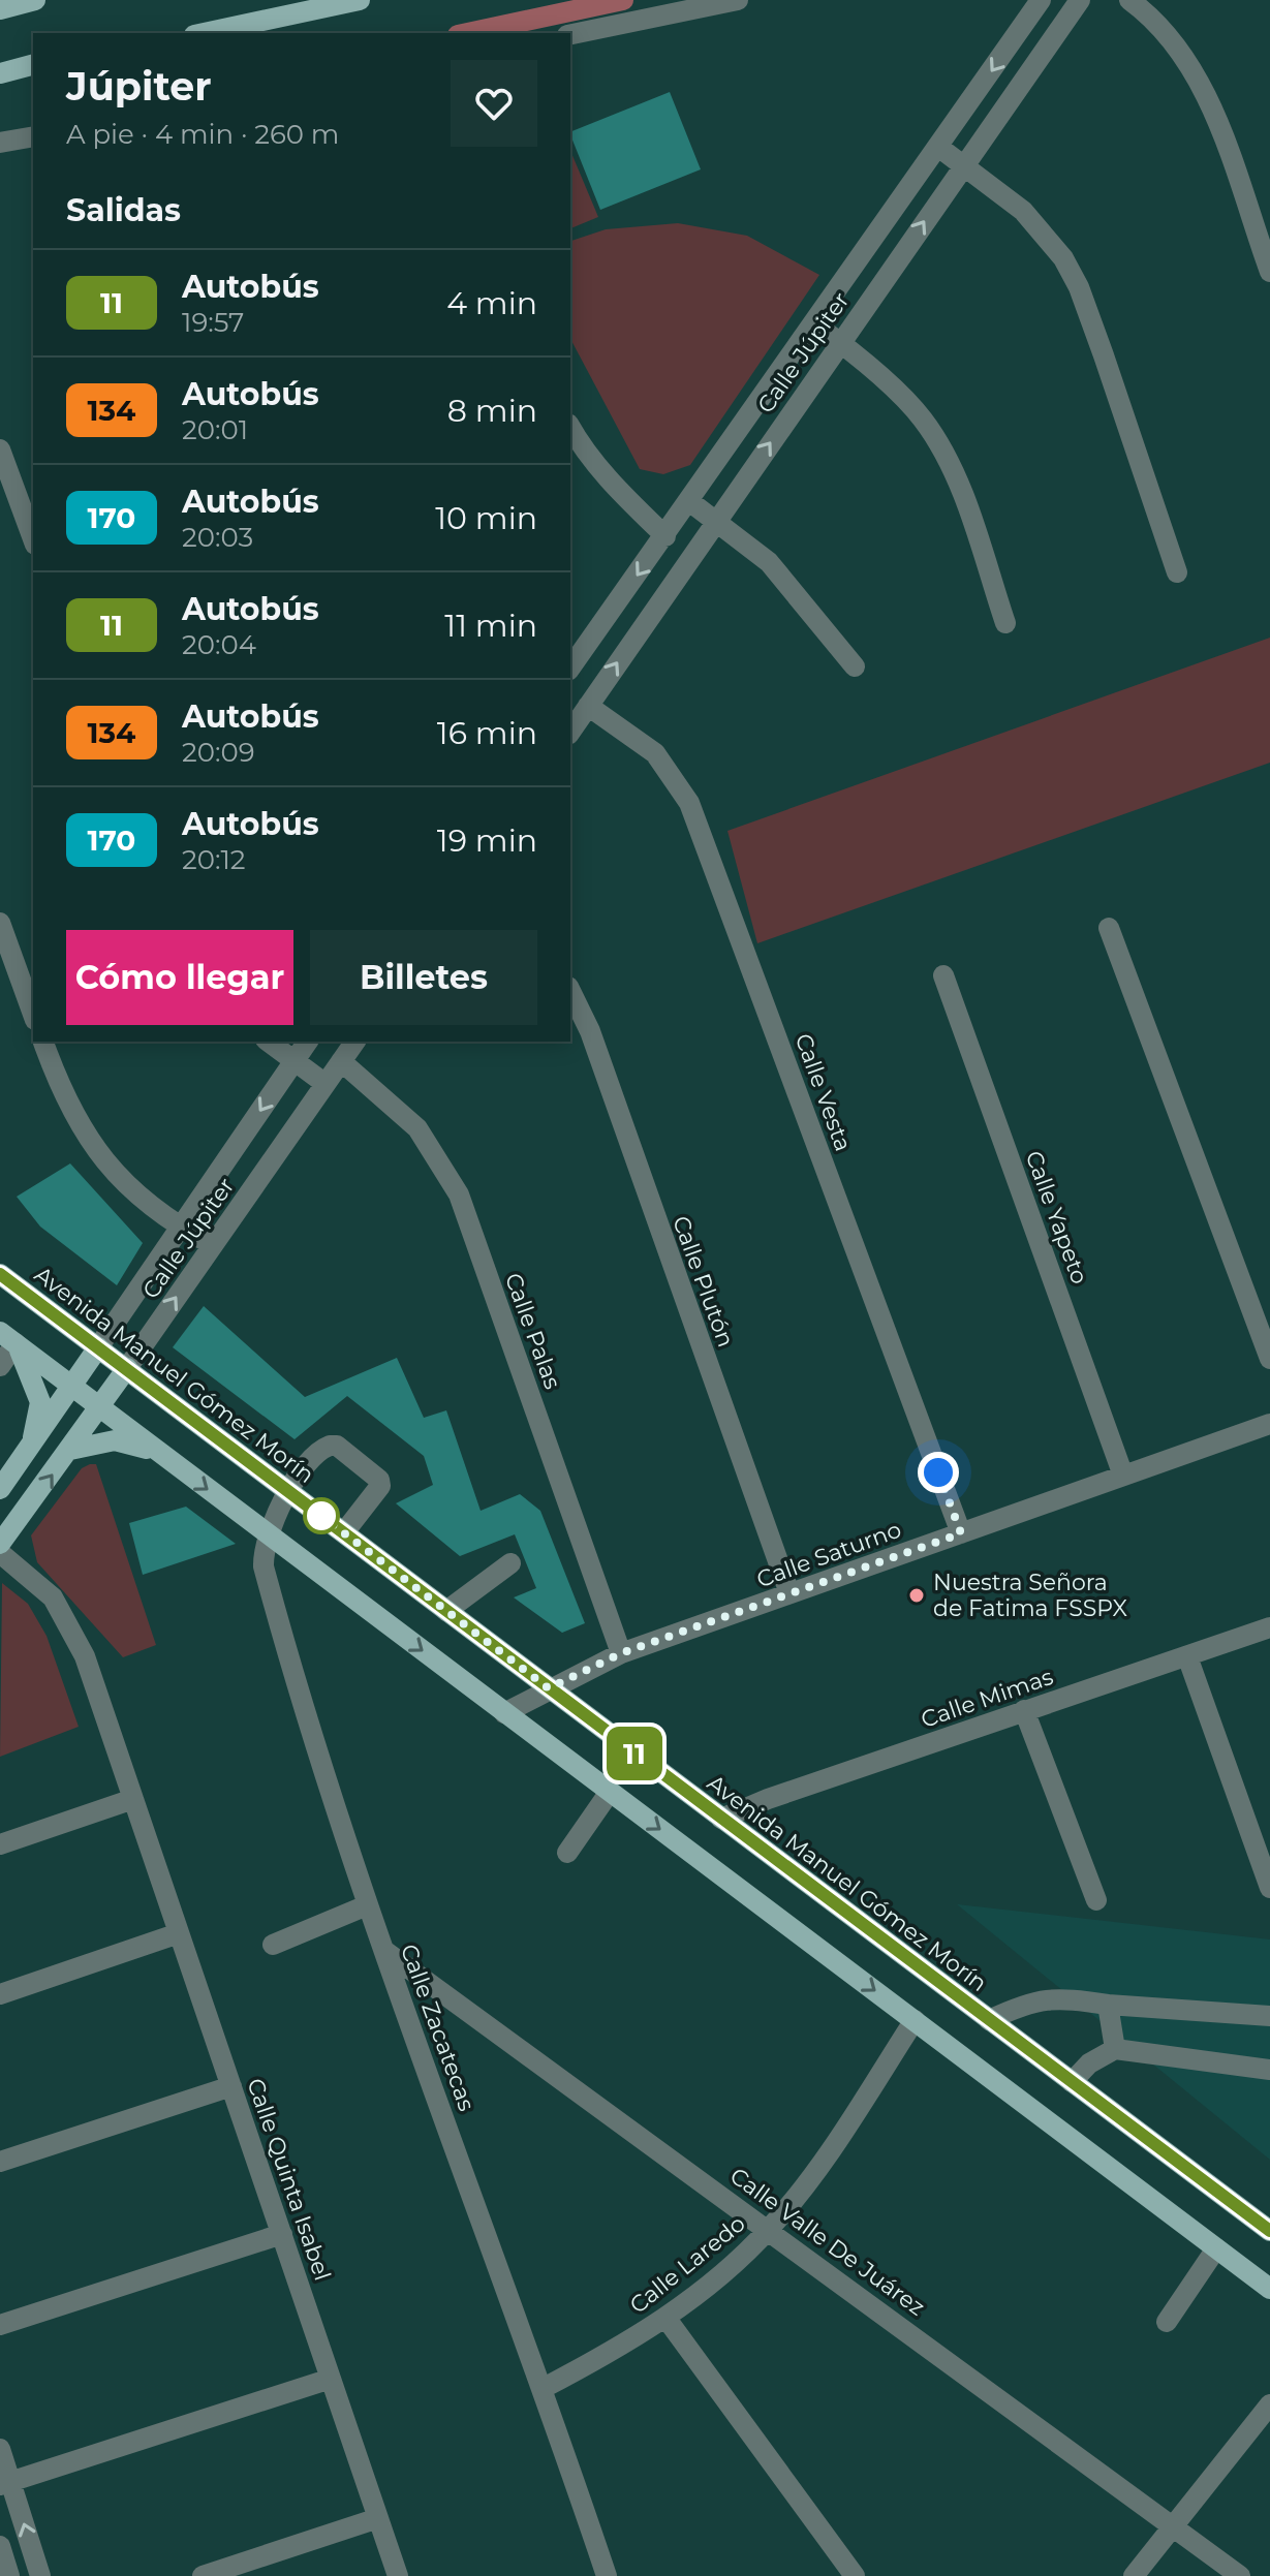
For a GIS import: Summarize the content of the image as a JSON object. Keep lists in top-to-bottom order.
{
  "streets": {
    "main road": ["Calle Júpiter", "Avenida Manuel Gómez Morín"],
    "street": [
      "Calle Vesta",
      "Calle Yapeto",
      "Calle Plutón",
      "Calle Palas",
      "Calle Saturno",
      "Calle Mimas",
      "Calle Zacatecas",
      "Calle Quinta Isabel",
      "Calle Valle De Juárez",
      "Calle Laredo"
    ]
  },
  "crossings": [
    ["Calle Júpiter", "Calle Vesta"],
    ["Calle Júpiter", "Calle Palas"],
    ["Calle Júpiter", "Avenida Manuel Gómez Morín"],
    ["Calle Vesta", "Calle Saturno"],
    ["Calle Yapeto", "Calle Saturno"],
    ["Calle Plutón", "Calle Saturno"],
    ["Calle Palas", "Calle Saturno"],
    ["Avenida Manuel Gómez Morín", "Calle Saturno"],
    ["Avenida Manuel Gómez Morín", "Calle Mimas"],
    ["Avenida Manuel Gómez Morín", "Calle Zacatecas"],
    ["Calle Zacatecas", "Calle Valle De Juárez"],
    ["Calle Zacatecas", "Calle Laredo"],
    ["Calle Valle De Juárez", "Calle Laredo"]
  ],
  "places": ["Nuestra Señora de Fatima FSSPX"],
  "lines": ["bus line 11"],
  "page": {
    "on_map": "11",
    "heading": [
      ["Júpiter", "A pie · 4 min · 260 m"],
      "Salidas"
    ],
    "list": [
      {
        "mark": "11",
        "name": "Autobús",
        "note": "19:57",
        "value": "4 min"
      },
      {
        "mark": "134",
        "name": "Autobús",
        "note": "20:01",
        "value": "8 min"
      },
      {
        "mark": "170",
        "name": "Autobús",
        "note": "20:03",
        "value": "10 min"
      },
      {
        "mark": "11",
        "name": "Autobús",
        "note": "20:04",
        "value": "11 min"
      },
      {
        "mark": "134",
        "name": "Autobús",
        "note": "20:09",
        "value": "16 min"
      },
      {
        "mark": "170",
        "name": "Autobús",
        "note": "20:12",
        "value": "19 min"
      }
    ],
    "buttons": ["Cómo llegar", "Billetes"]
  }
}
